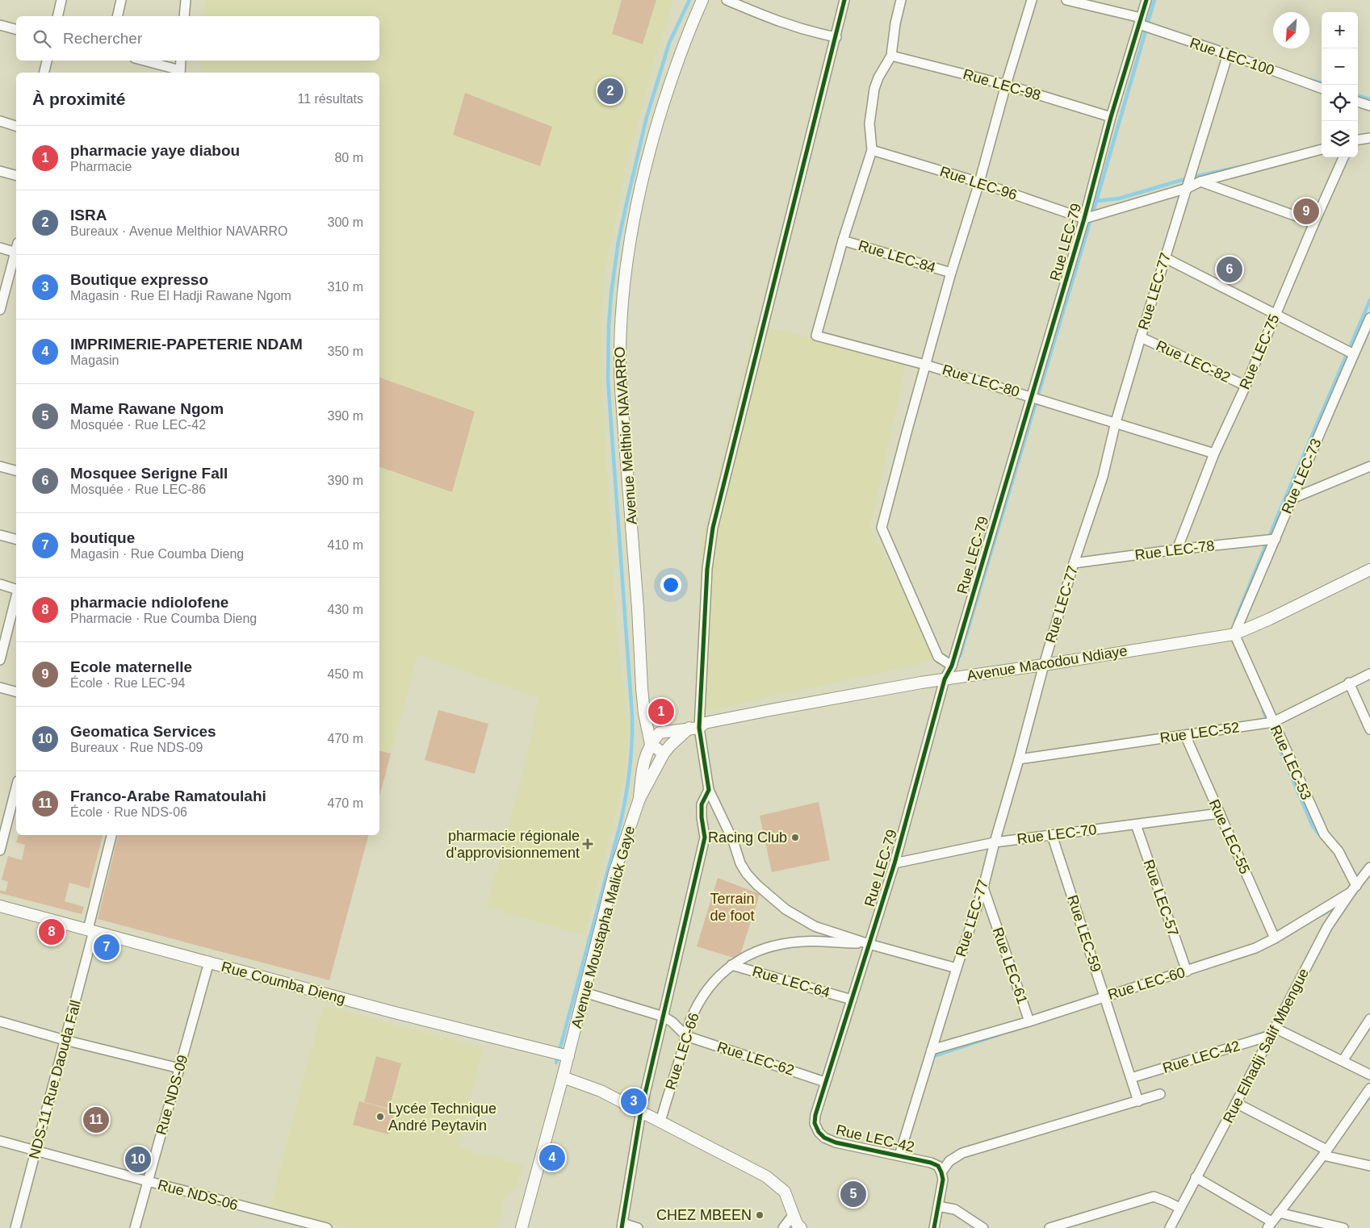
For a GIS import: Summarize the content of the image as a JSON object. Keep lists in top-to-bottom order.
{
  "streets": {
    "street": [
      "Rue LEC-100",
      "Rue LEC-98",
      "Rue LEC-96",
      "Rue LEC-79",
      "Rue LEC-84",
      "Rue LEC-77",
      "Rue LEC-75",
      "Rue LEC-82",
      "Rue LEC-80",
      "Avenue Melthior NAVARRO",
      "Rue LEC-73",
      "Rue LEC-78",
      "Avenue Macodou Ndiaye",
      "Rue LEC-52",
      "Rue LEC-53",
      "Rue LEC-70",
      "Rue LEC-55",
      "Rue LEC-57",
      "Avenue Moustapha Malick Gaye",
      "Rue LEC-59",
      "Rue LEC-61",
      "Rue LEC-64",
      "Rue Coumba Dieng",
      "Rue LEC-60",
      "Rue Elhadji Salif Mbengue",
      "Rue LEC-66",
      "Rue LEC-42",
      "Rue LEC-62",
      "NDS-11 Rue Daouda Fall",
      "Rue NDS-09",
      "Rue NDS-06"
    ]
  },
  "crossings": [
    ["Rue LEC-100", "Rue LEC-79"],
    ["Rue LEC-100", "Rue LEC-77"],
    ["Rue LEC-98", "Rue LEC-79"],
    ["Rue LEC-96", "Rue LEC-79"],
    ["Rue LEC-79", "Rue LEC-80"],
    ["Rue LEC-79", "Avenue Macodou Ndiaye"],
    ["Rue LEC-79", "Rue LEC-70"],
    ["Rue LEC-79", "Rue LEC-64"],
    ["Rue LEC-79", "Rue LEC-66"],
    ["Rue LEC-79", "Rue LEC-42"],
    ["Rue LEC-79", "Rue LEC-62"],
    ["Rue LEC-84", "Rue LEC-80"],
    ["Rue LEC-77", "Rue LEC-82"],
    ["Rue LEC-77", "Rue LEC-80"],
    ["Rue LEC-77", "Rue LEC-78"],
    ["Rue LEC-77", "Avenue Macodou Ndiaye"],
    ["Rue LEC-77", "Rue LEC-52"],
    ["Rue LEC-77", "Rue LEC-70"],
    ["Rue LEC-77", "Rue LEC-61"],
    ["Rue LEC-77", "Rue LEC-60"],
    ["Rue LEC-77", "Rue LEC-42"],
    ["Rue LEC-75", "Rue LEC-82"],
    ["Rue LEC-75", "Rue LEC-80"],
    ["Rue LEC-75", "Rue LEC-78"],
    ["Rue LEC-73", "Rue LEC-78"],
    ["Rue LEC-73", "Avenue Macodou Ndiaye"],
    ["Rue LEC-73", "Rue LEC-53"],
    ["Avenue Macodou Ndiaye", "Rue LEC-53"],
    ["Rue LEC-52", "Rue LEC-53"],
    ["Rue LEC-52", "Rue LEC-55"],
    ["Rue LEC-53", "Rue LEC-60"],
    ["Rue LEC-53", "Rue Elhadji Salif Mbengue"],
    ["Rue LEC-70", "Rue LEC-55"],
    ["Rue LEC-70", "Rue LEC-57"],
    ["Rue LEC-70", "Rue LEC-59"],
    ["Rue LEC-55", "Rue LEC-60"],
    ["Rue LEC-57", "Rue LEC-60"],
    ["Avenue Moustapha Malick Gaye", "Rue Coumba Dieng"],
    ["Rue LEC-59", "Rue LEC-60"],
    ["Rue LEC-59", "Rue LEC-42"],
    ["Rue LEC-61", "Rue LEC-60"],
    ["Rue LEC-64", "Rue LEC-66"],
    ["Rue Coumba Dieng", "NDS-11 Rue Daouda Fall"],
    ["Rue Coumba Dieng", "Rue NDS-09"],
    ["Rue LEC-60", "Rue Elhadji Salif Mbengue"],
    ["Rue Elhadji Salif Mbengue", "Rue LEC-42"],
    ["Rue LEC-66", "Rue LEC-62"],
    ["NDS-11 Rue Daouda Fall", "Rue NDS-06"],
    ["Rue NDS-09", "Rue NDS-06"]
  ],
  "parks": ["Terrain de foot"],
  "places": {
    "other": ["Racing Club", "Lycée Technique André Peytavin", "CHEZ MBEEN"],
    "health": ["pharmacie régionale d'approvisionnement"]
  },
  "north": "bottom left",
  "page": {
    "map_buttons": ["+", "−"],
    "search": "Rechercher",
    "heading": ["À proximité", "11 résultats"],
    "pins": [
      "2",
      "9",
      "6",
      "1",
      "8",
      "7",
      "3",
      "11",
      "4",
      "10",
      "5"
    ],
    "list": [
      {
        "mark": "1",
        "name": "pharmacie yaye diabou",
        "note": "Pharmacie",
        "value": "80 m"
      },
      {
        "mark": "2",
        "name": "ISRA",
        "note": "Bureaux · Avenue Melthior NAVARRO",
        "value": "300 m"
      },
      {
        "mark": "3",
        "name": "Boutique expresso",
        "note": "Magasin · Rue El Hadji Rawane Ngom",
        "value": "310 m"
      },
      {
        "mark": "4",
        "name": "IMPRIMERIE-PAPETERIE NDAM",
        "note": "Magasin",
        "value": "350 m"
      },
      {
        "mark": "5",
        "name": "Mame Rawane Ngom",
        "note": "Mosquée · Rue LEC-42",
        "value": "390 m"
      },
      {
        "mark": "6",
        "name": "Mosquee Serigne Fall",
        "note": "Mosquée · Rue LEC-86",
        "value": "390 m"
      },
      {
        "mark": "7",
        "name": "boutique",
        "note": "Magasin · Rue Coumba Dieng",
        "value": "410 m"
      },
      {
        "mark": "8",
        "name": "pharmacie ndiolofene",
        "note": "Pharmacie · Rue Coumba Dieng",
        "value": "430 m"
      },
      {
        "mark": "9",
        "name": "Ecole maternelle",
        "note": "École · Rue LEC-94",
        "value": "450 m"
      },
      {
        "mark": "10",
        "name": "Geomatica Services",
        "note": "Bureaux · Rue NDS-09",
        "value": "470 m"
      },
      {
        "mark": "11",
        "name": "Franco-Arabe Ramatoulahi",
        "note": "École · Rue NDS-06",
        "value": "470 m"
      }
    ]
  }
}
